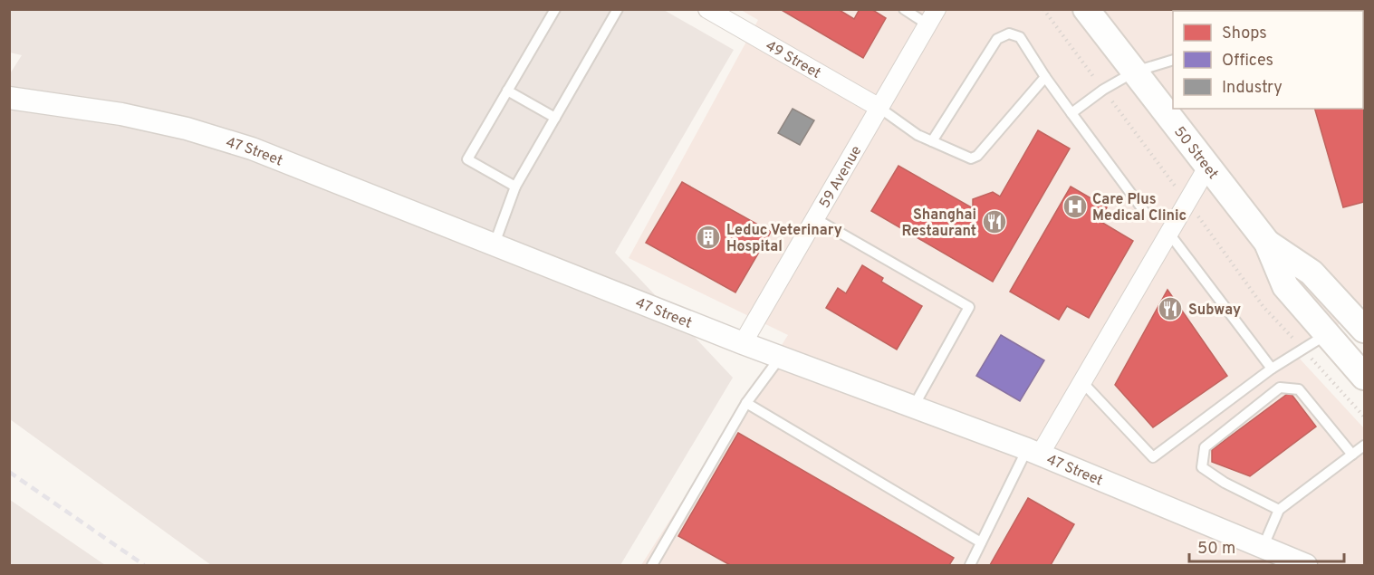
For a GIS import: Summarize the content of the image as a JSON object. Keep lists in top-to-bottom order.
{
  "streets": {
    "main road": ["50 Street"],
    "street": ["49 Street", "47 Street", "59 Avenue"]
  },
  "crossings": [
    ["49 Street", "59 Avenue"],
    ["47 Street", "59 Avenue"]
  ],
  "places": {
    "hospital": ["Care Plus Medical Clinic"],
    "restaurant": ["Shanghai Restaurant", "Subway"],
    "building": ["Leduc Veterinary Hospital"]
  },
  "legend": ["Shops", "Offices", "Industry"],
  "scale_bar": "50 m"
}
